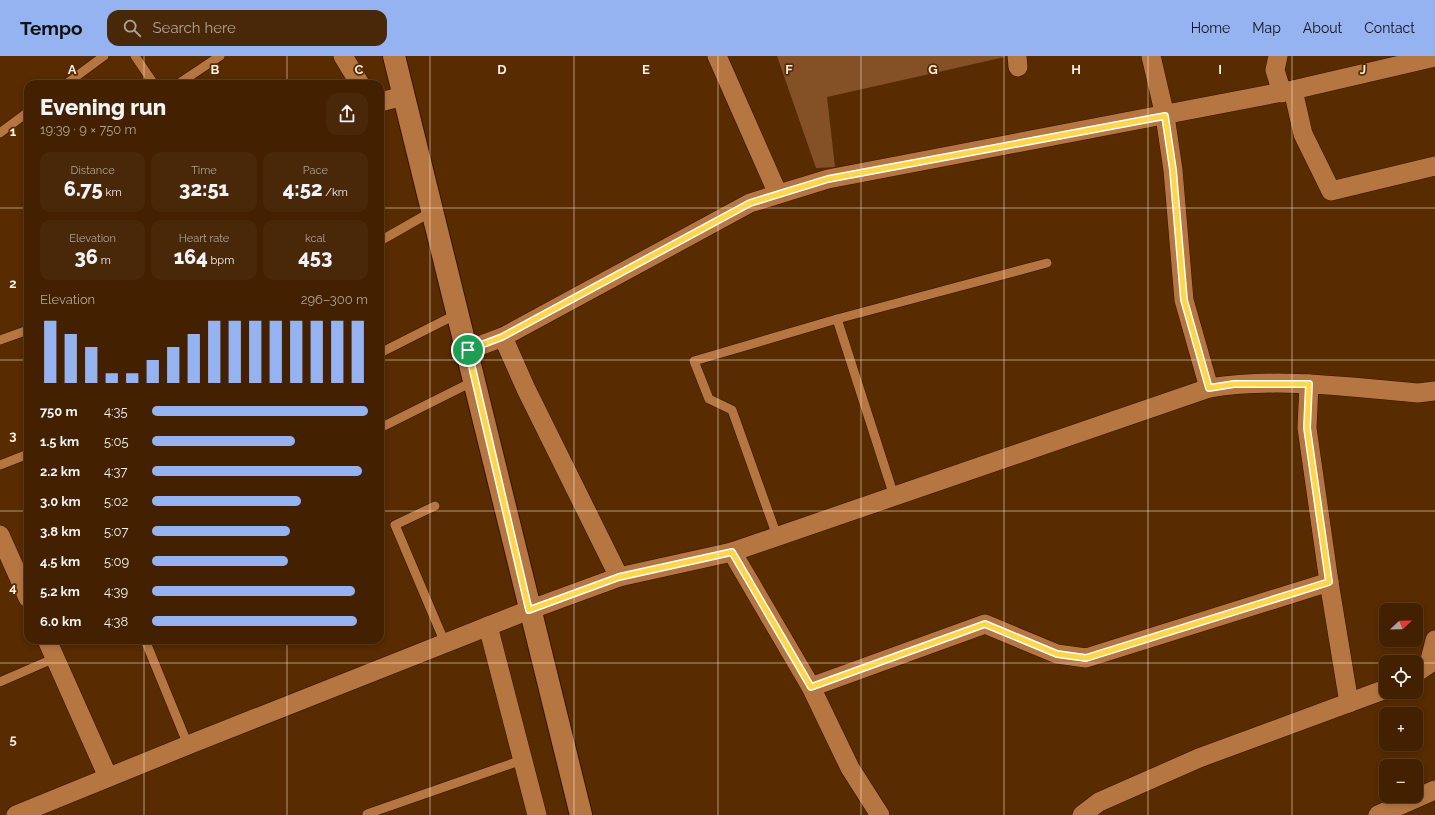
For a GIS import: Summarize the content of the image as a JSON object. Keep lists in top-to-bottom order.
{
  "north": "right",
  "page": {
    "header": "Tempo",
    "search": "Search here",
    "nav": [
      "Home",
      "Map",
      "About",
      "Contact"
    ],
    "heading": ["Evening run", "19:39 · 9 × 750 m"],
    "stats": [
      ["Distance", "6.75 km"],
      ["Time", "32:51"],
      ["Pace", "4:52 /km"],
      ["Elevation", "36 m"],
      ["Heart rate", "164 bpm"],
      ["kcal", "453"]
    ],
    "chart": ["Elevation", "296–300 m"],
    "list": [
      {
        "name": "750 m",
        "note": "4:35"
      },
      {
        "name": "1.5 km",
        "note": "5:05"
      },
      {
        "name": "2.2 km",
        "note": "4:37"
      },
      {
        "name": "3.0 km",
        "note": "5:02"
      },
      {
        "name": "3.8 km",
        "note": "5:07"
      },
      {
        "name": "4.5 km",
        "note": "5:09"
      },
      {
        "name": "5.2 km",
        "note": "4:39"
      },
      {
        "name": "6.0 km",
        "note": "4:38"
      }
    ],
    "map_buttons": ["+", "−"]
  },
  "grid": {
    "columns": [
      "A",
      "B",
      "C",
      "D",
      "E",
      "F",
      "G",
      "H",
      "I",
      "J"
    ],
    "rows": [
      "1",
      "2",
      "3",
      "4",
      "5"
    ]
  }
}
